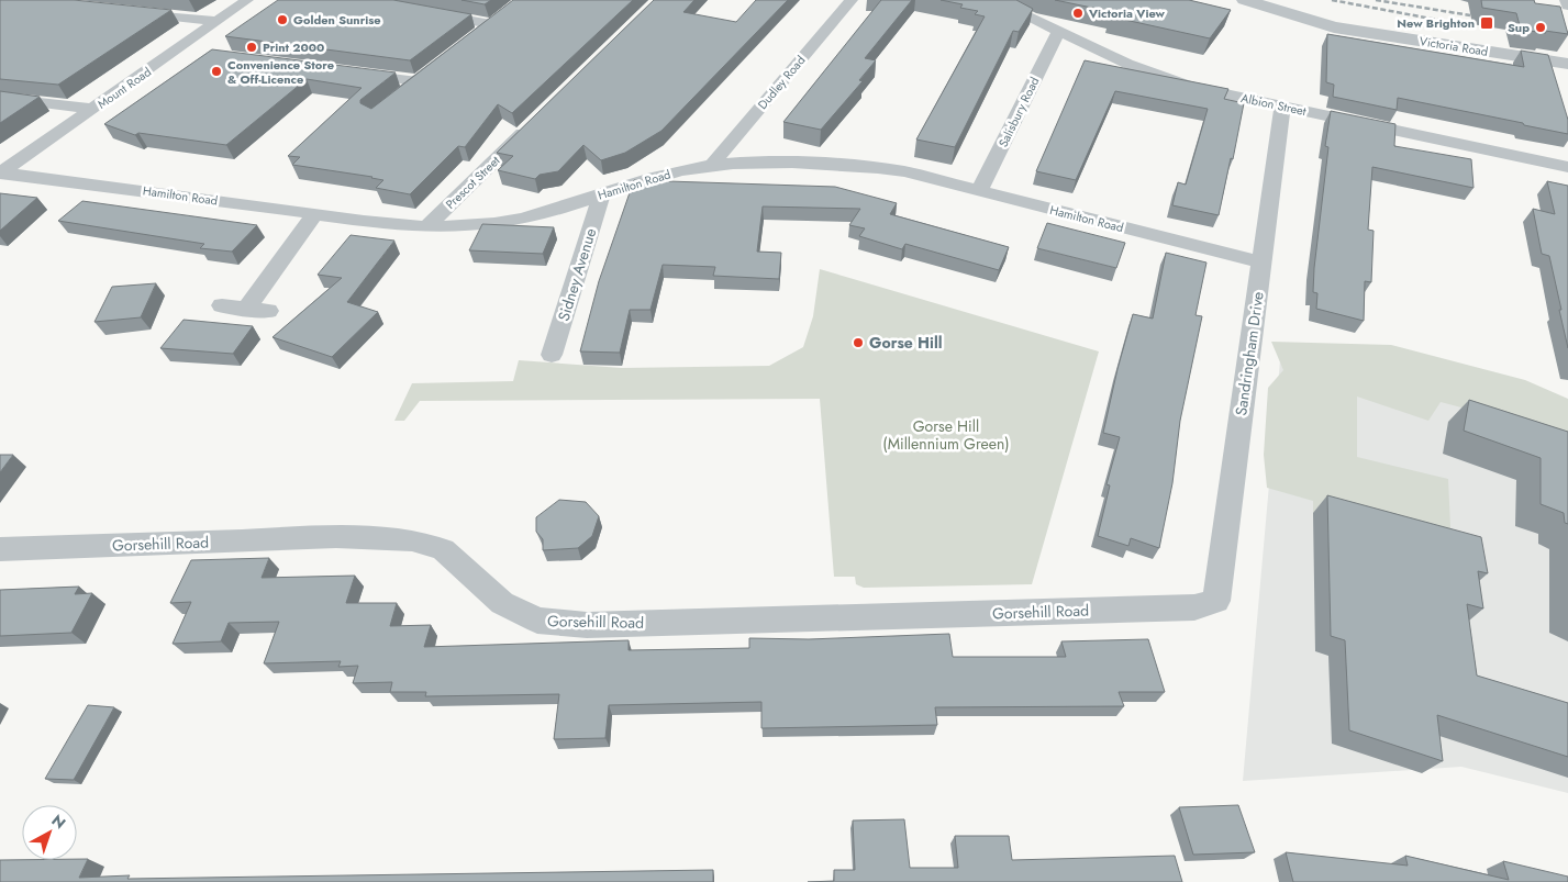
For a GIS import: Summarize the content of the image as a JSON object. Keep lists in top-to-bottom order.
{
  "streets": {
    "street": [
      "Victoria Road",
      "Dudley Road",
      "Mount Road",
      "Albion Street",
      "Salisbury Road",
      "Prescot Street",
      "Hamilton Road",
      "Sidney Avenue",
      "Sandringham Drive",
      "Gorsehill Road"
    ]
  },
  "crossings": [
    ["Dudley Road", "Hamilton Road"],
    ["Mount Road", "Hamilton Road"],
    ["Albion Street", "Salisbury Road"],
    ["Albion Street", "Sandringham Drive"],
    ["Salisbury Road", "Hamilton Road"],
    ["Prescot Street", "Hamilton Road"],
    ["Hamilton Road", "Sidney Avenue"],
    ["Hamilton Road", "Sandringham Drive"],
    ["Sandringham Drive", "Gorsehill Road"]
  ],
  "parks": ["Gorse Hill (Millennium Green)"],
  "places": {
    "other": [
      "Victoria View",
      "Golden Sunrise",
      "Sup",
      "Print 2000",
      "Convenience Store & Off-Licence",
      "Gorse Hill"
    ],
    "transit": ["New Brighton"]
  },
  "north": "top right"
}
